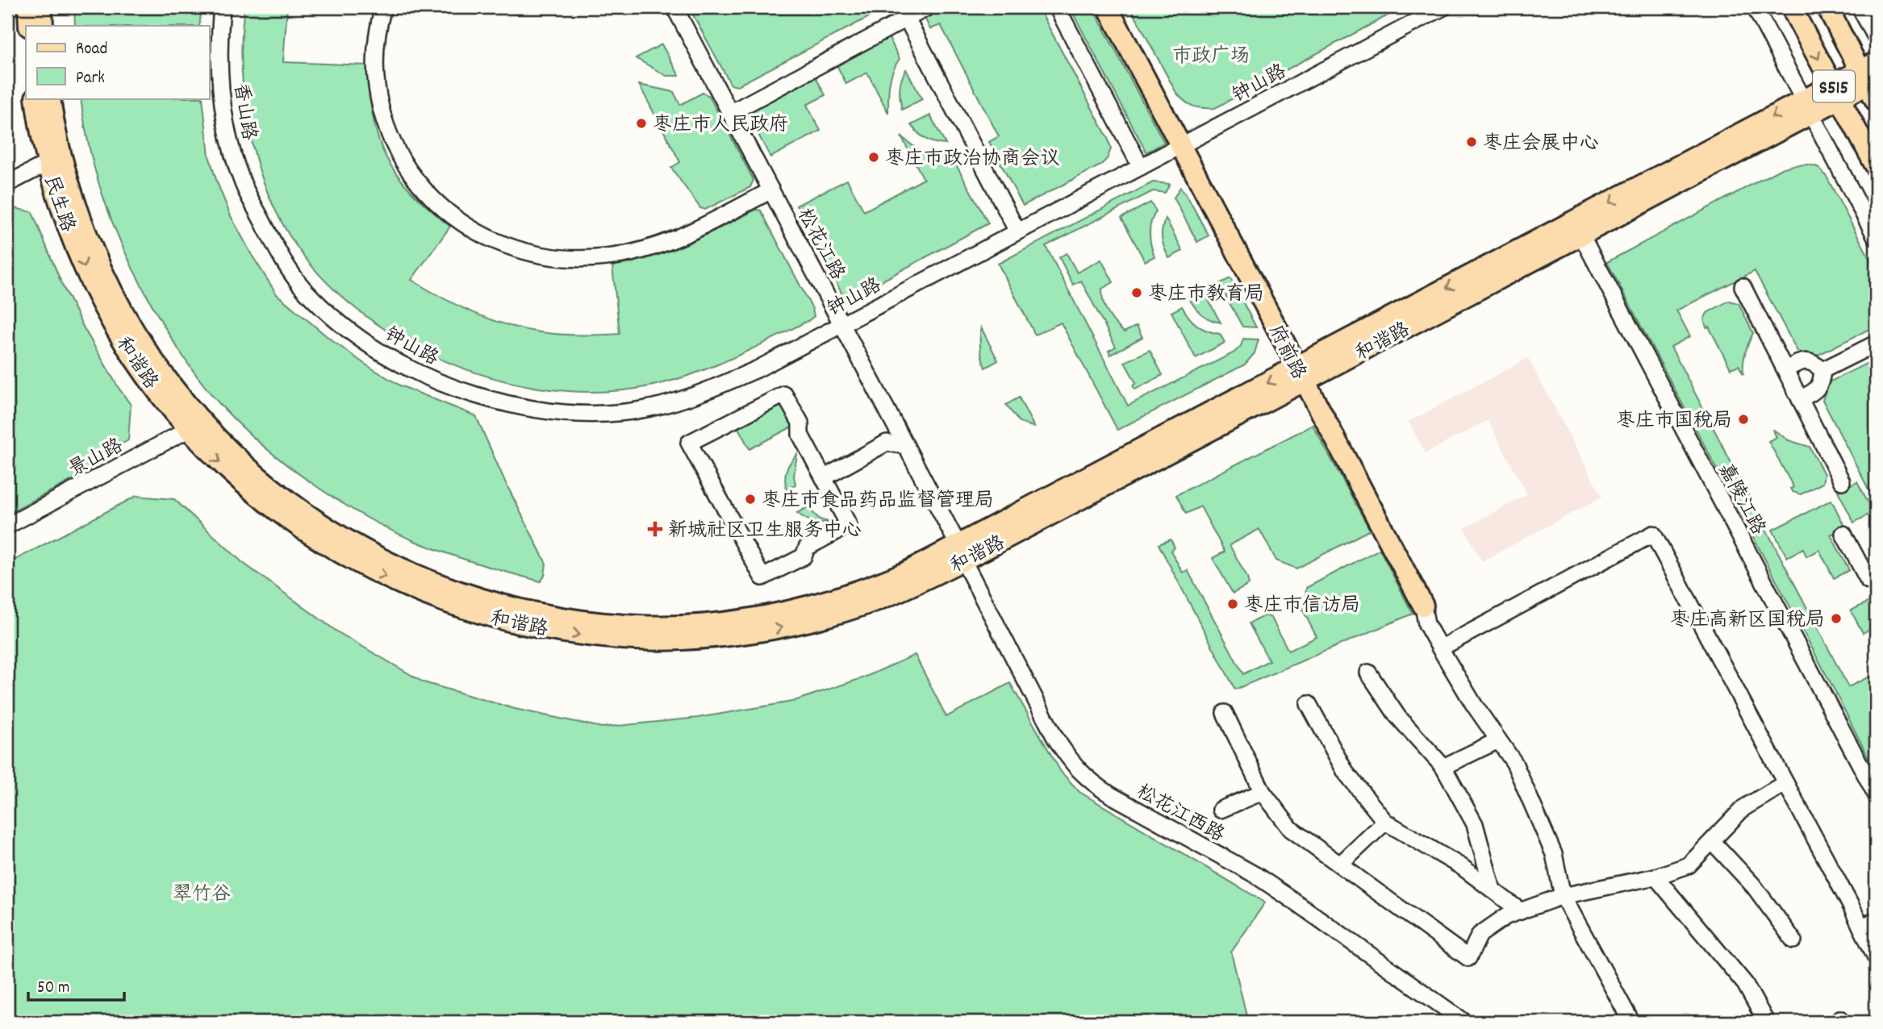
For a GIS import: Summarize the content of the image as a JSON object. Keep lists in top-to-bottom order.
{
  "streets": {
    "main road": [
      "S515",
      "民生路",
      "和谐路",
      "府前路"
    ],
    "street": [
      "钟山路",
      "香山路",
      "松花江路",
      "景山路",
      "嘉陵江路",
      "松花江西路"
    ]
  },
  "crossings": [
    ["钟山路", "香山路"],
    ["钟山路", "松花江路"],
    ["钟山路", "府前路"],
    ["S515", "和谐路"],
    ["民生路", "和谐路"],
    ["松花江路", "和谐路"],
    ["松花江路", "松花江西路"],
    ["和谐路", "府前路"],
    ["和谐路", "景山路"],
    ["和谐路", "嘉陵江路"],
    ["和谐路", "松花江西路"]
  ],
  "parks": ["市政广场", "翠竹谷"],
  "places": {
    "other": [
      "枣庄市人民政府",
      "枣庄会展中心",
      "枣庄市政治协商会议",
      "枣庄市教育局",
      "枣庄市国税局",
      "枣庄市食品药品监督管理局",
      "枣庄市信访局",
      "枣庄高新区国税局"
    ],
    "health": ["新城社区卫生服务中心"]
  },
  "legend": ["Road", "Park"],
  "scale_bar": "50 m"
}
